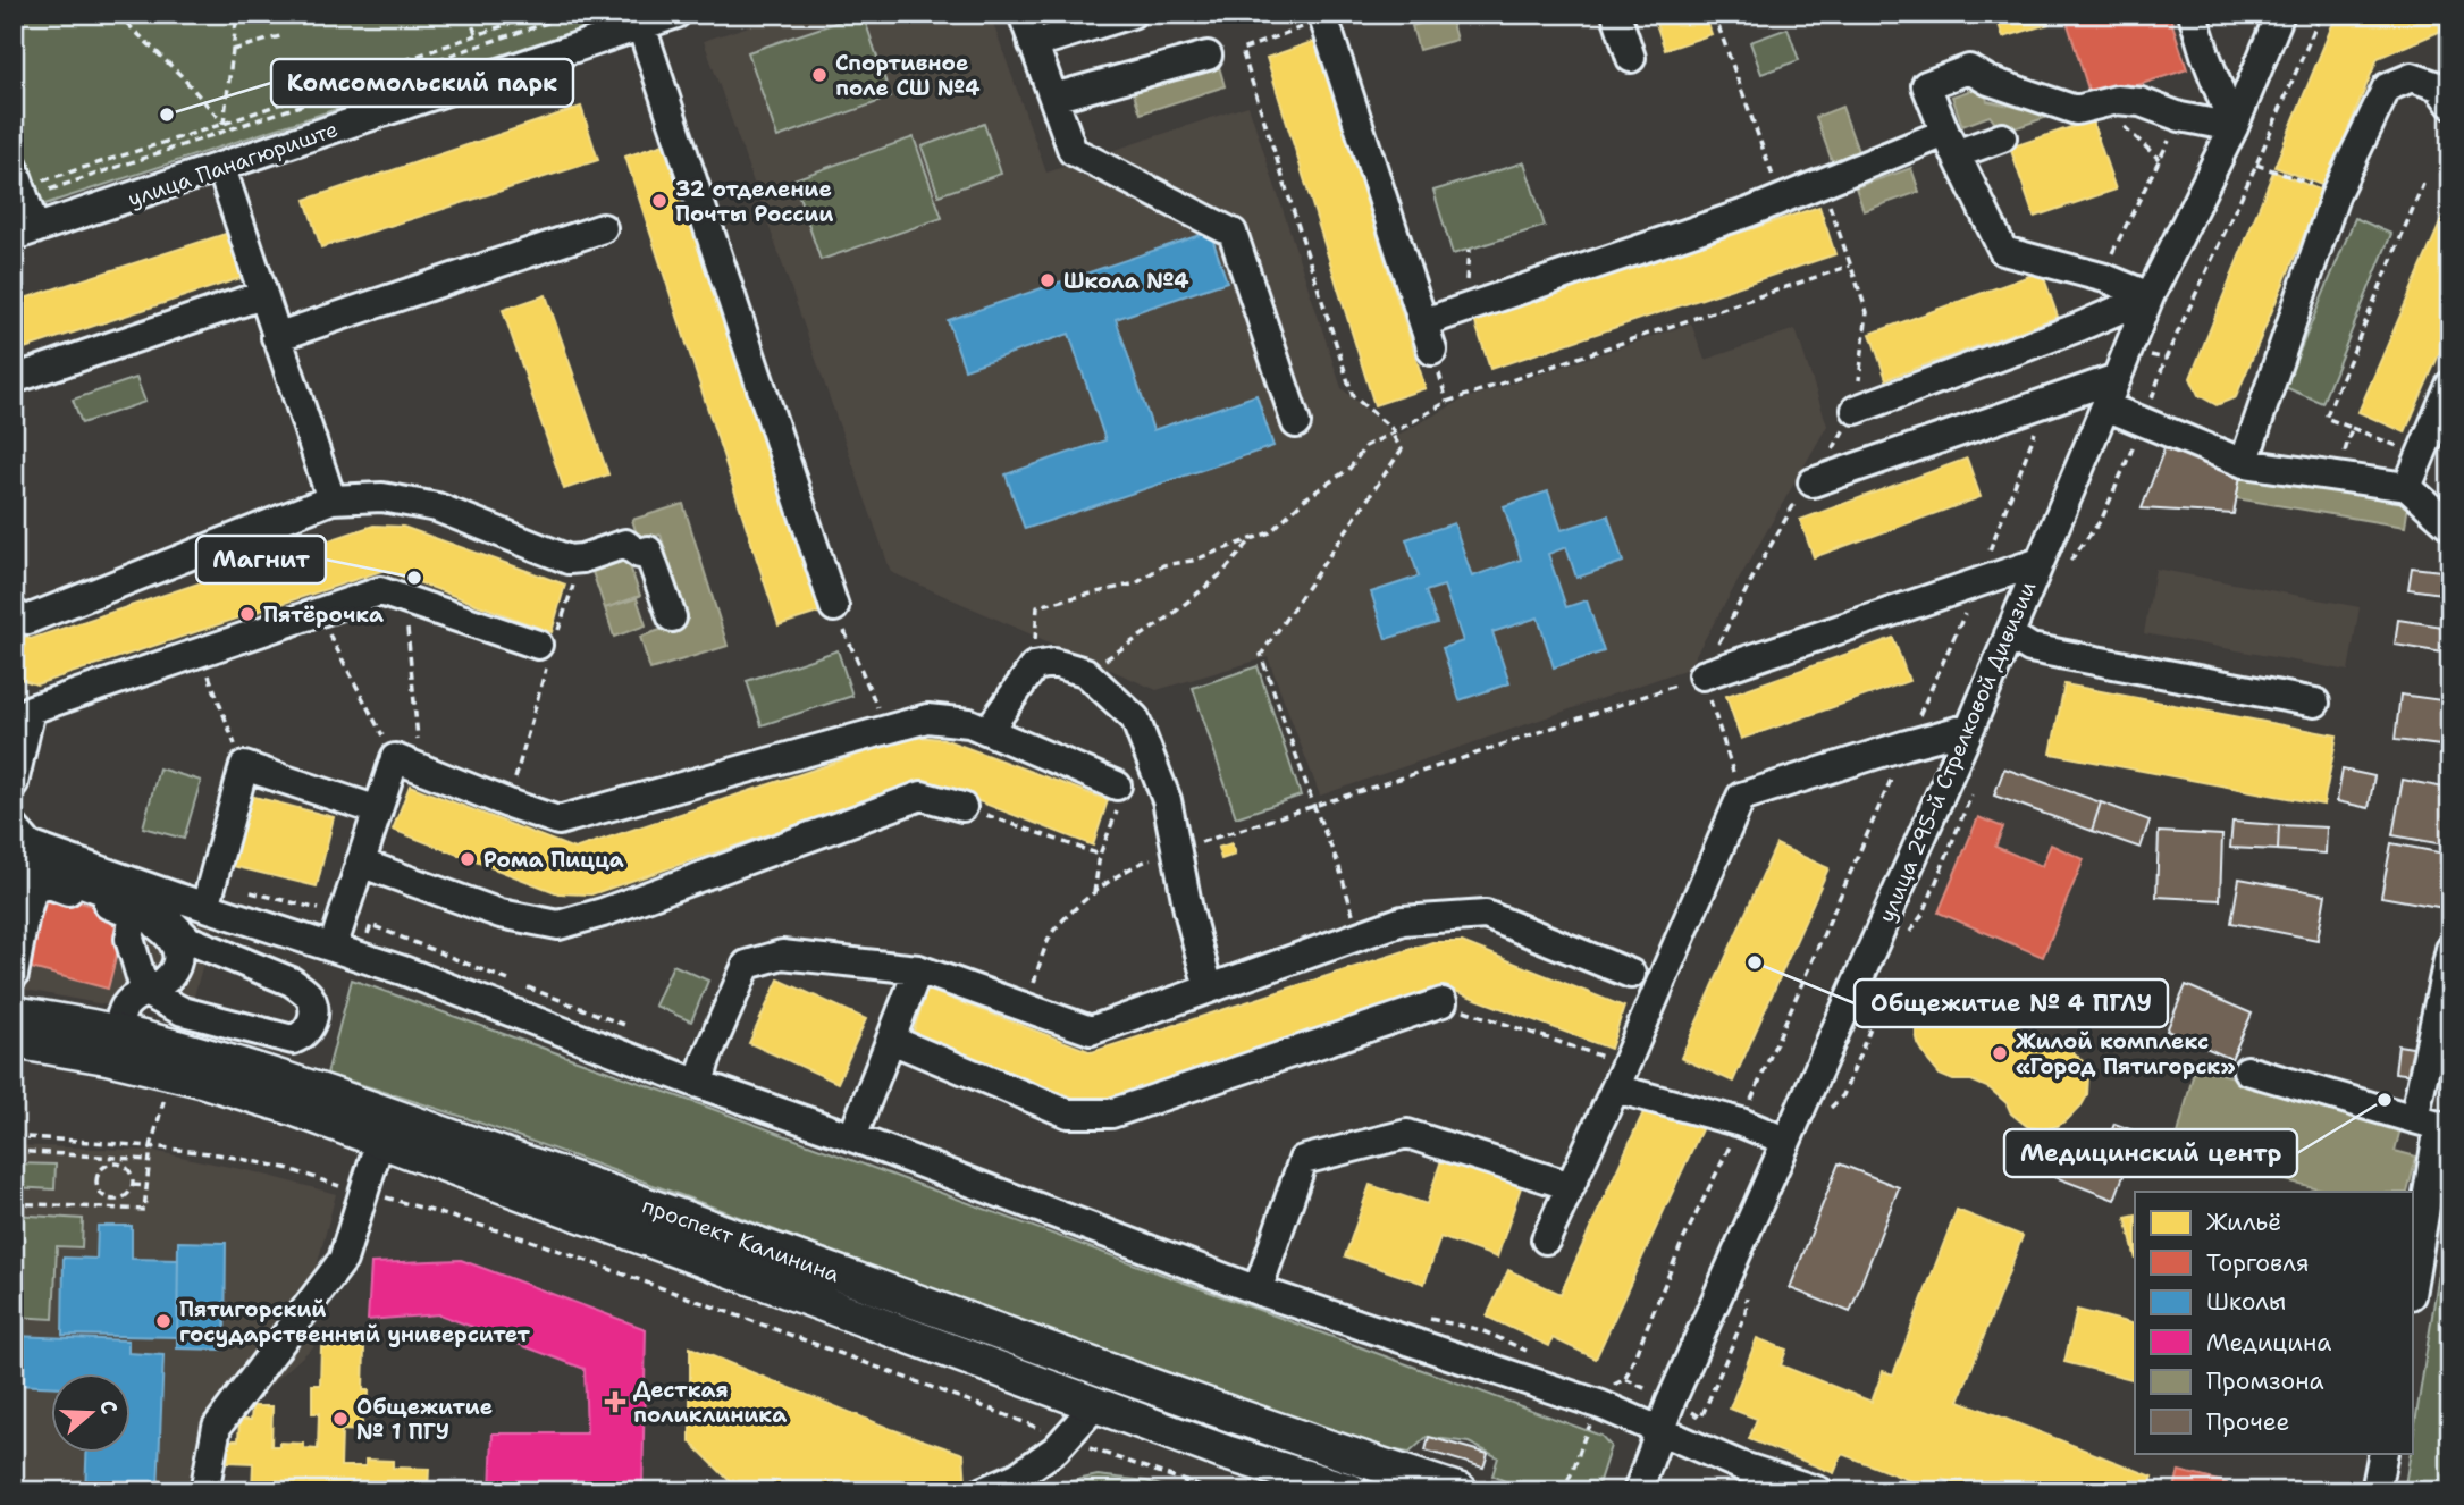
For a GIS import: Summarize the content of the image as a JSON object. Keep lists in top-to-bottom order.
{
  "streets": {
    "main road": ["проспект Калинина"],
    "street": ["улица Панагюриште", "улица 295-й Стрелковой Дивизии"]
  },
  "places": {
    "other": [
      "Спортивное поле СШ №4",
      "Комсомольский парк",
      "32 отделение Почты России",
      "Школа №4",
      "Магнит",
      "Пятёрочка",
      "Рома Пицца",
      "Общежитие № 4 ПГЛУ",
      "Жилой комплекс «Город Пятигорск»",
      "Медицинский центр",
      "Пятигорский государственный университет",
      "Общежитие № 1 ПГУ"
    ],
    "health": ["Десткая поликлиника"]
  },
  "legend": [
    "Жильё",
    "Торговля",
    "Школы",
    "Медицина",
    "Промзона",
    "Прочее"
  ],
  "north": "right"
}
